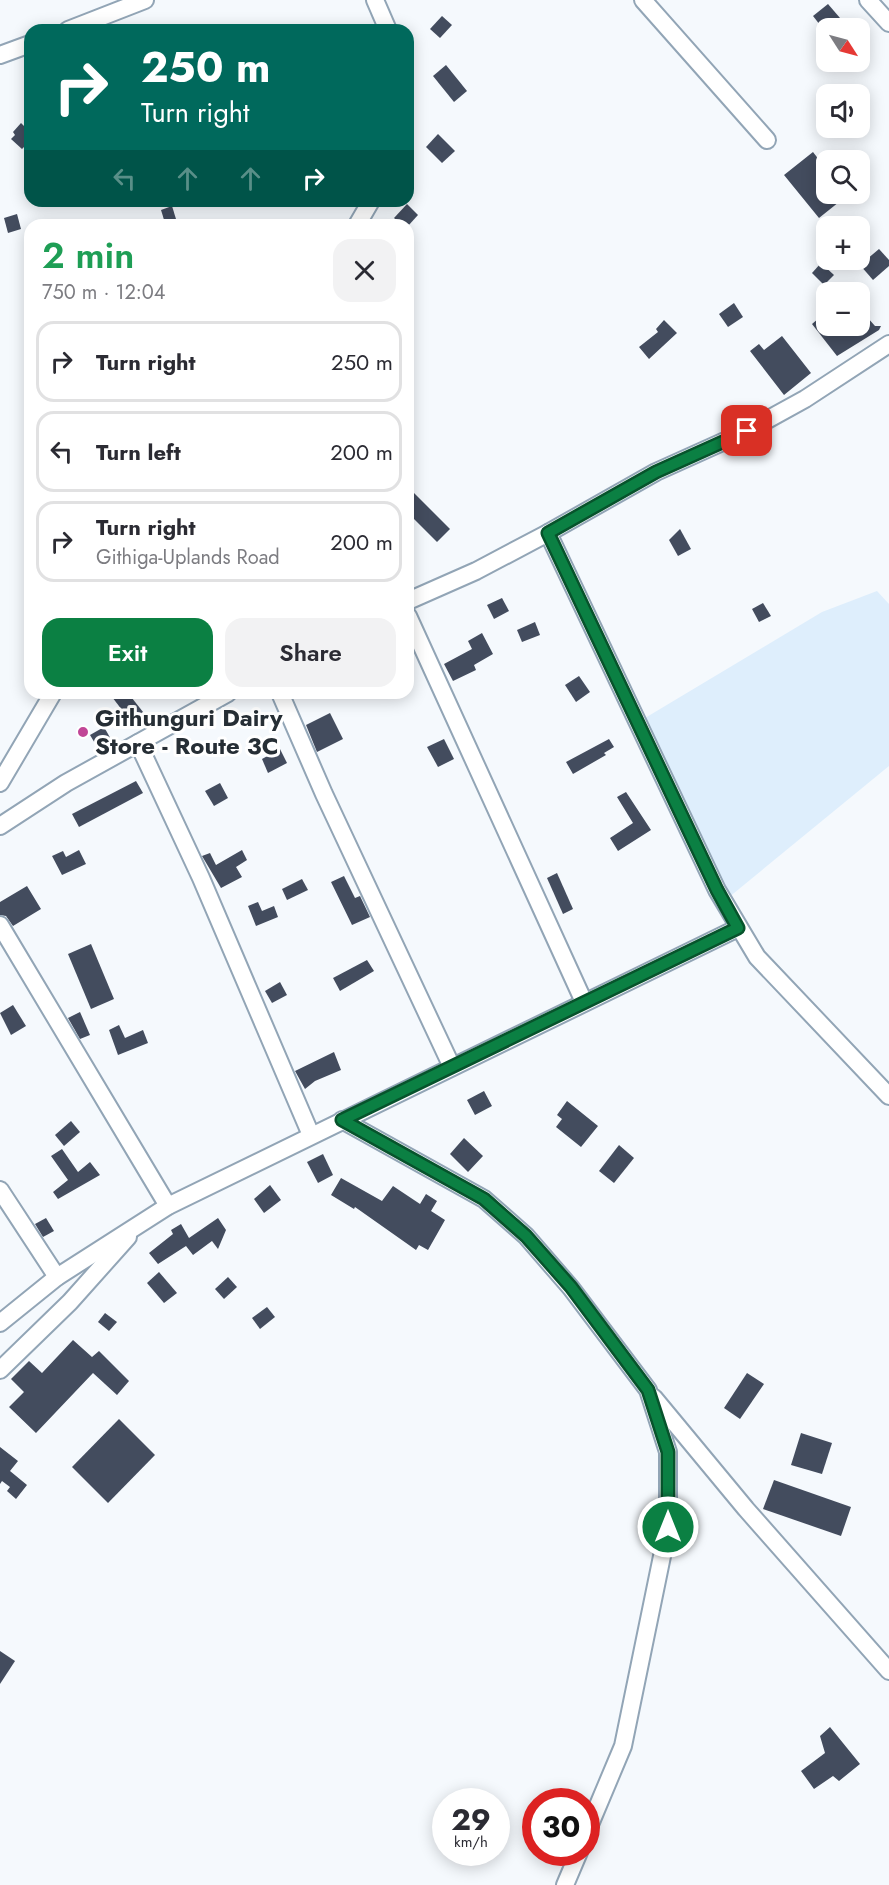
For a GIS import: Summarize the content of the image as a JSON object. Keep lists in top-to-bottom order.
{
  "places": ["Githunguri Dairy Store - Route 3C"],
  "north": "bottom right",
  "page": {
    "map_buttons": ["+", "−"],
    "turn": ["250 m", "Turn right"],
    "heading": ["2 min", "750 m · 12:04"],
    "list": [
      {
        "name": "Turn right",
        "value": "250 m"
      },
      {
        "name": "Turn left",
        "value": "200 m"
      },
      {
        "name": "Turn right",
        "note": "Githiga-Uplands Road",
        "value": "200 m"
      }
    ],
    "buttons": ["Exit", "Share"],
    "speed": "29 km/h",
    "limit": "30"
  }
}
